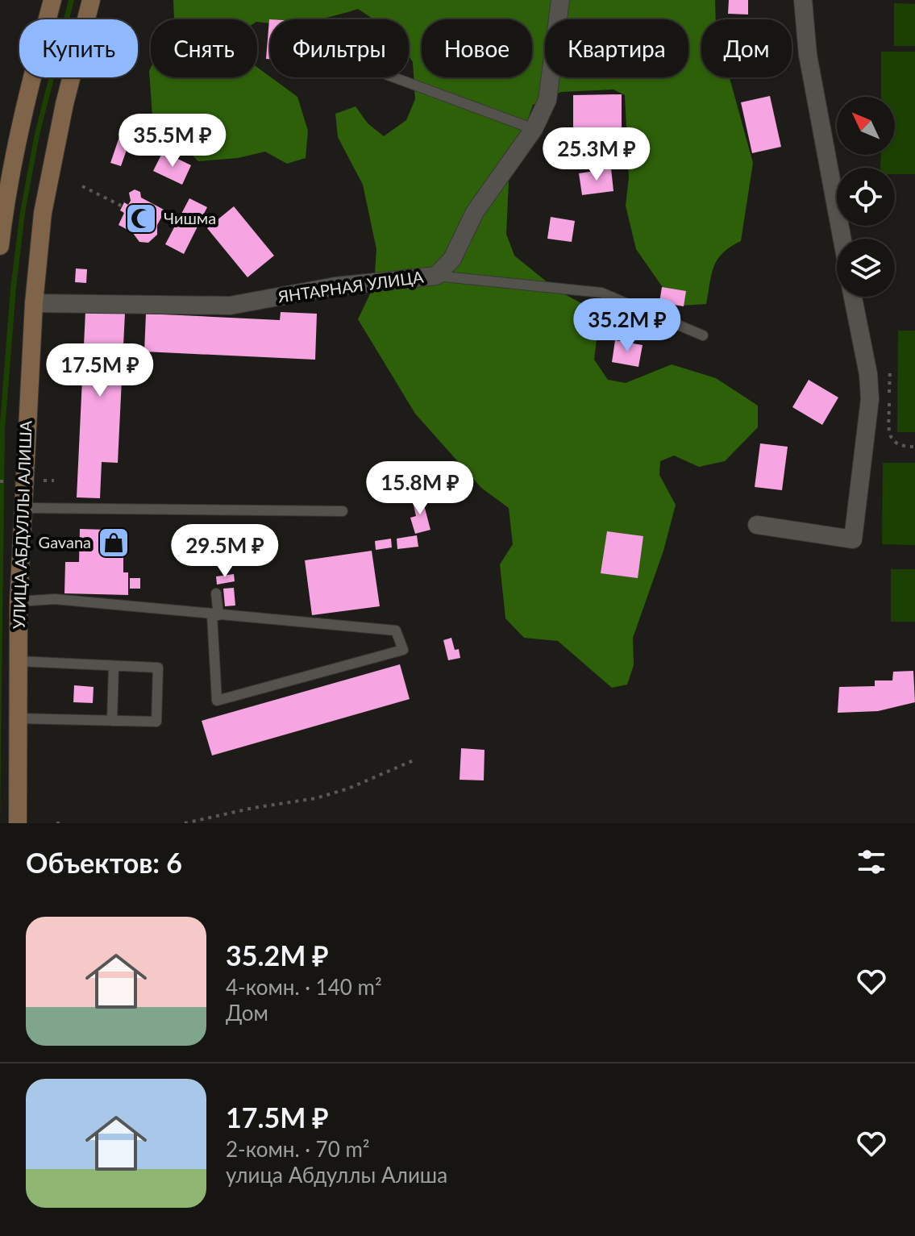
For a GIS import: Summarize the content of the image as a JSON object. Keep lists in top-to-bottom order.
{
  "streets": {
    "main road": ["УЛИЦА АБДУЛЛЫ АЛИША"],
    "street": ["ЯНТАРНАЯ УЛИЦА"]
  },
  "crossings": [
    ["ЯНТАРНАЯ УЛИЦА", "УЛИЦА АБДУЛЛЫ АЛИША"]
  ],
  "places": {
    "mosque": ["Чишма"],
    "shop": ["Gavana"]
  },
  "north": "top left",
  "page": {
    "chip": [
      "Купить",
      "Снять",
      "Фильтры",
      "Новое",
      "Квартира",
      "Дом"
    ],
    "price": [
      "35.5M ₽",
      "25.3M ₽",
      "35.2M ₽",
      "17.5M ₽",
      "15.8M ₽",
      "29.5M ₽"
    ],
    "heading": "Объектов: 6",
    "list": [
      {
        "name": "35.2M ₽",
        "note": "4-комн. · 140 m² · Дом"
      },
      {
        "name": "17.5M ₽",
        "note": "2-комн. · 70 m² · улица Абдуллы Алиша"
      }
    ]
  }
}
